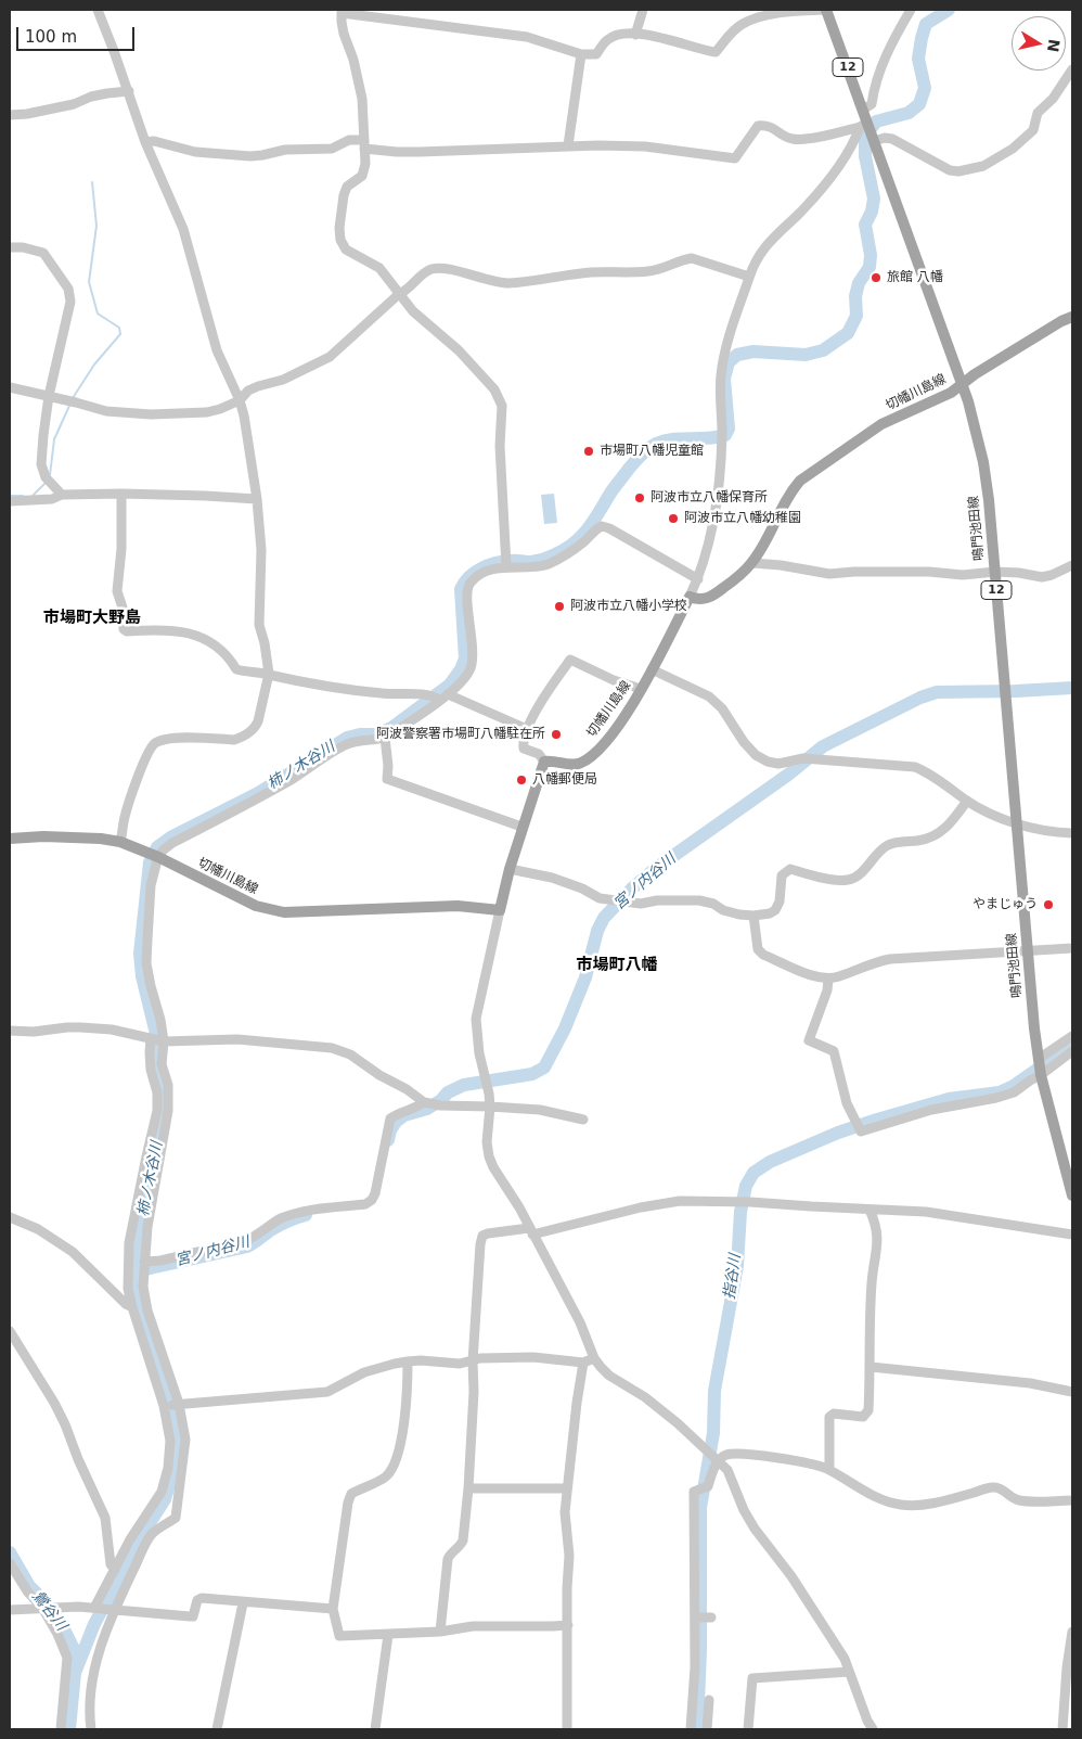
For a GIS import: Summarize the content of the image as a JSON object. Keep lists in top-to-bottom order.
{
  "streets": {
    "main road": ["12", "切幡川島線", "鳴門池田線"]
  },
  "crossings": [
    ["切幡川島線", "鳴門池田線"]
  ],
  "districts": ["市場町大野島", "市場町八幡"],
  "water": [
    "柿ノ木谷川",
    "宮ノ内谷川",
    "指谷川",
    "鶯谷川"
  ],
  "places": [
    "旅館 八幡",
    "市場町八幡児童館",
    "阿波市立八幡保育所",
    "阿波市立八幡幼稚園",
    "阿波市立八幡小学校",
    "阿波警察署市場町八幡駐在所",
    "八幡郵便局",
    "やまじゅう"
  ],
  "scale_bar": "100 m",
  "north": "right"
}
